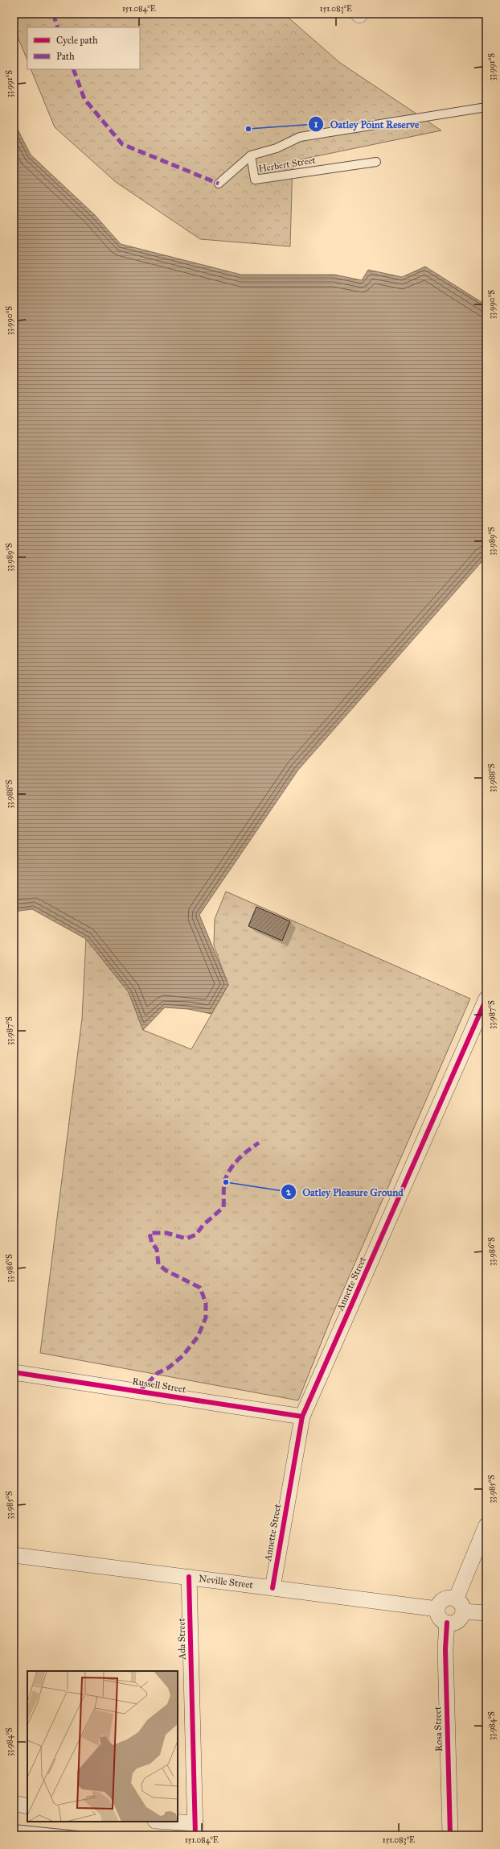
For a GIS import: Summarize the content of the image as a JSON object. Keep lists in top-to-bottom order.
{
  "streets": {
    "street": [
      "Annette Street",
      "Russell Street",
      "Neville Street",
      "Ada Street",
      "Rosa Street"
    ],
    "lane": ["Herbert Street"]
  },
  "crossings": [
    ["Annette Street", "Russell Street"],
    ["Annette Street", "Neville Street"],
    ["Neville Street", "Ada Street"],
    ["Neville Street", "Rosa Street"]
  ],
  "places": ["Oatley Point Reserve", "Oatley Pleasure Ground"],
  "legend": ["Cycle path", "Path"],
  "coordinates": [
    "151.084°E",
    "151.083°E",
    "33.991°S",
    "33.990°S",
    "33.989°S",
    "33.988°S",
    "33.987°S",
    "33.986°S",
    "33.985°S",
    "33.984°S"
  ]
}
